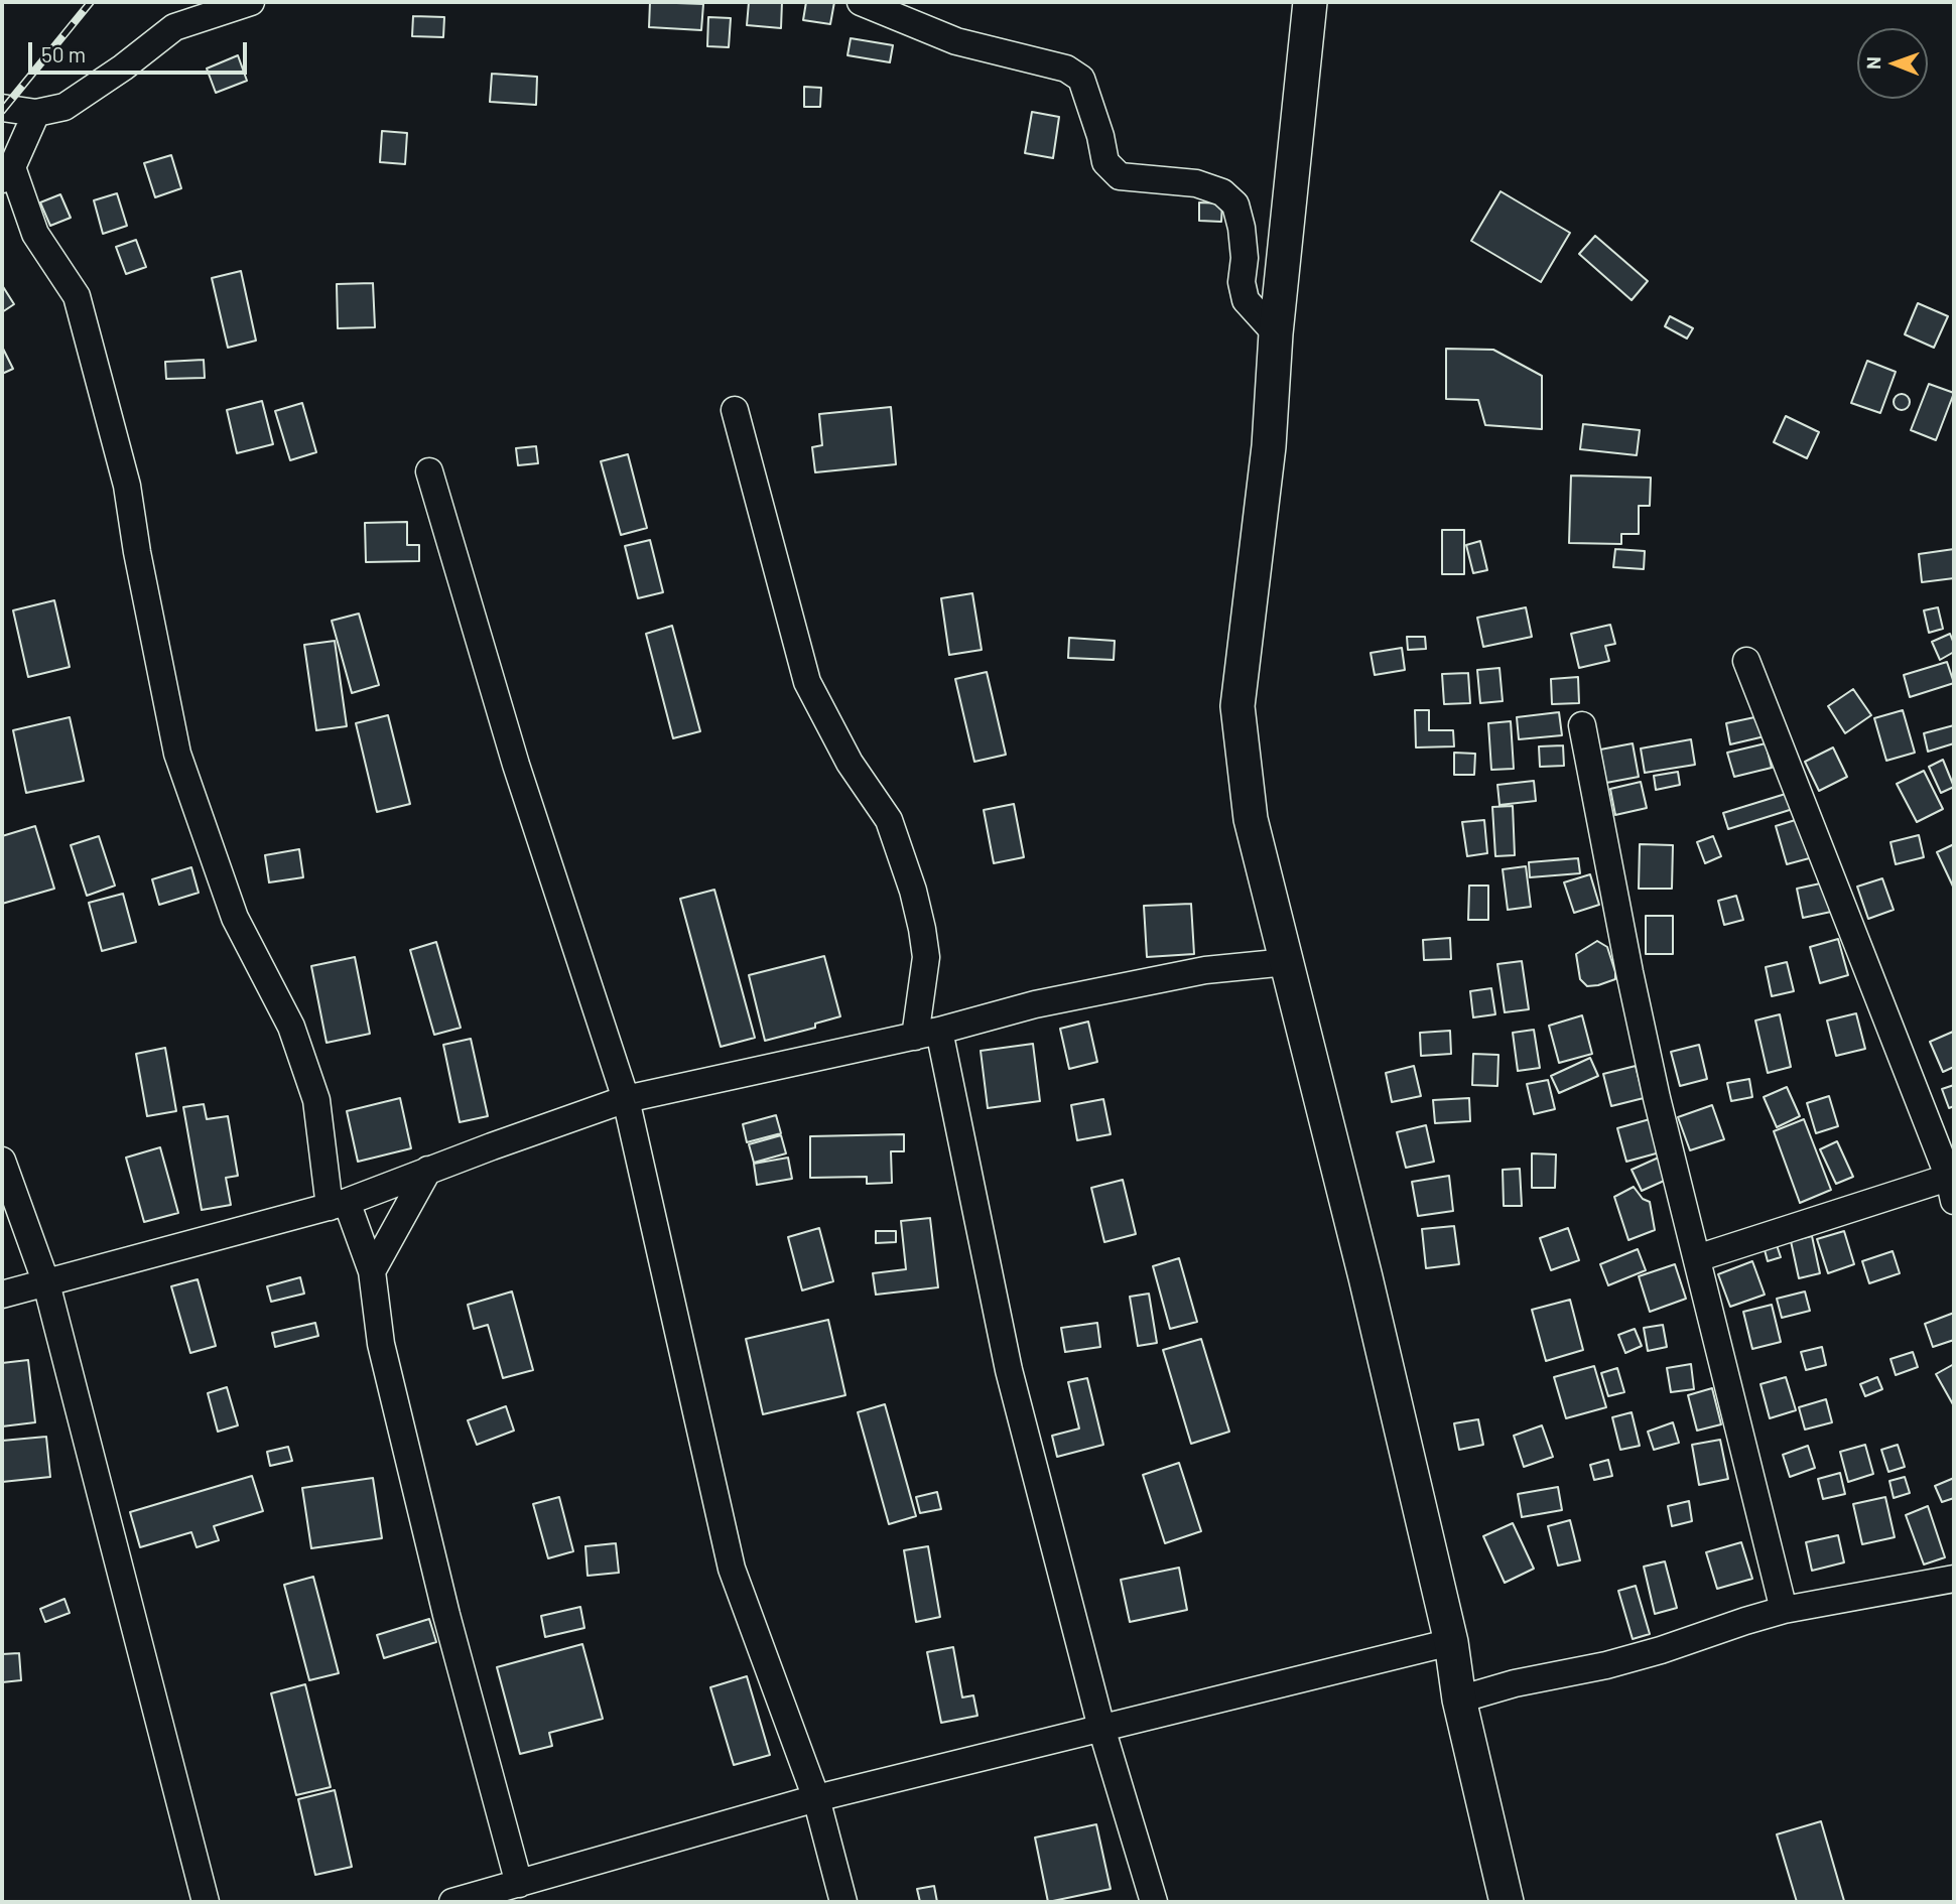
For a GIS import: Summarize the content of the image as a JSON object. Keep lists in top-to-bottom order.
{
  "scale_bar": "50 m",
  "north": "left"
}
